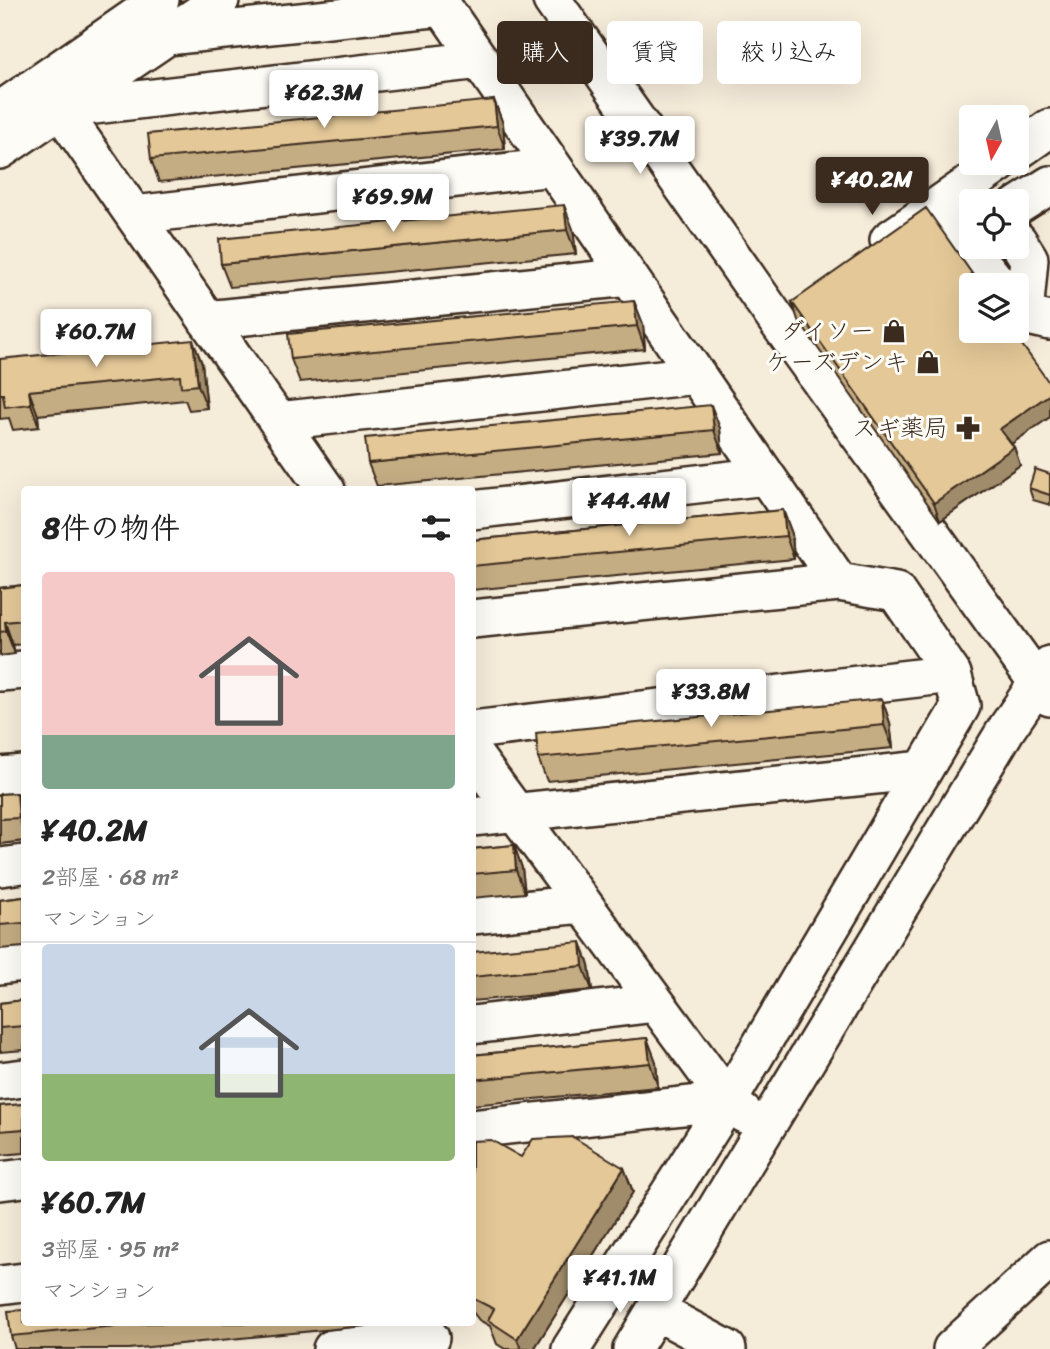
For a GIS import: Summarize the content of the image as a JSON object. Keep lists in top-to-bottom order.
{
  "places": {
    "shop": ["ダイソー", "ケーズデンキ"],
    "pharmacy": ["スギ薬局"]
  },
  "north": "bottom",
  "page": {
    "chip": ["購入", "賃貸", "絞り込み"],
    "price": [
      "¥62.3M",
      "¥39.7M",
      "¥40.2M",
      "¥69.9M",
      "¥60.7M",
      "¥44.4M",
      "¥33.8M",
      "¥41.1M"
    ],
    "heading": "8件の物件",
    "list": [
      {
        "name": "¥40.2M",
        "note": "2部屋 · 68 m² · マンション"
      },
      {
        "name": "¥60.7M",
        "note": "3部屋 · 95 m² · マンション"
      }
    ]
  }
}
